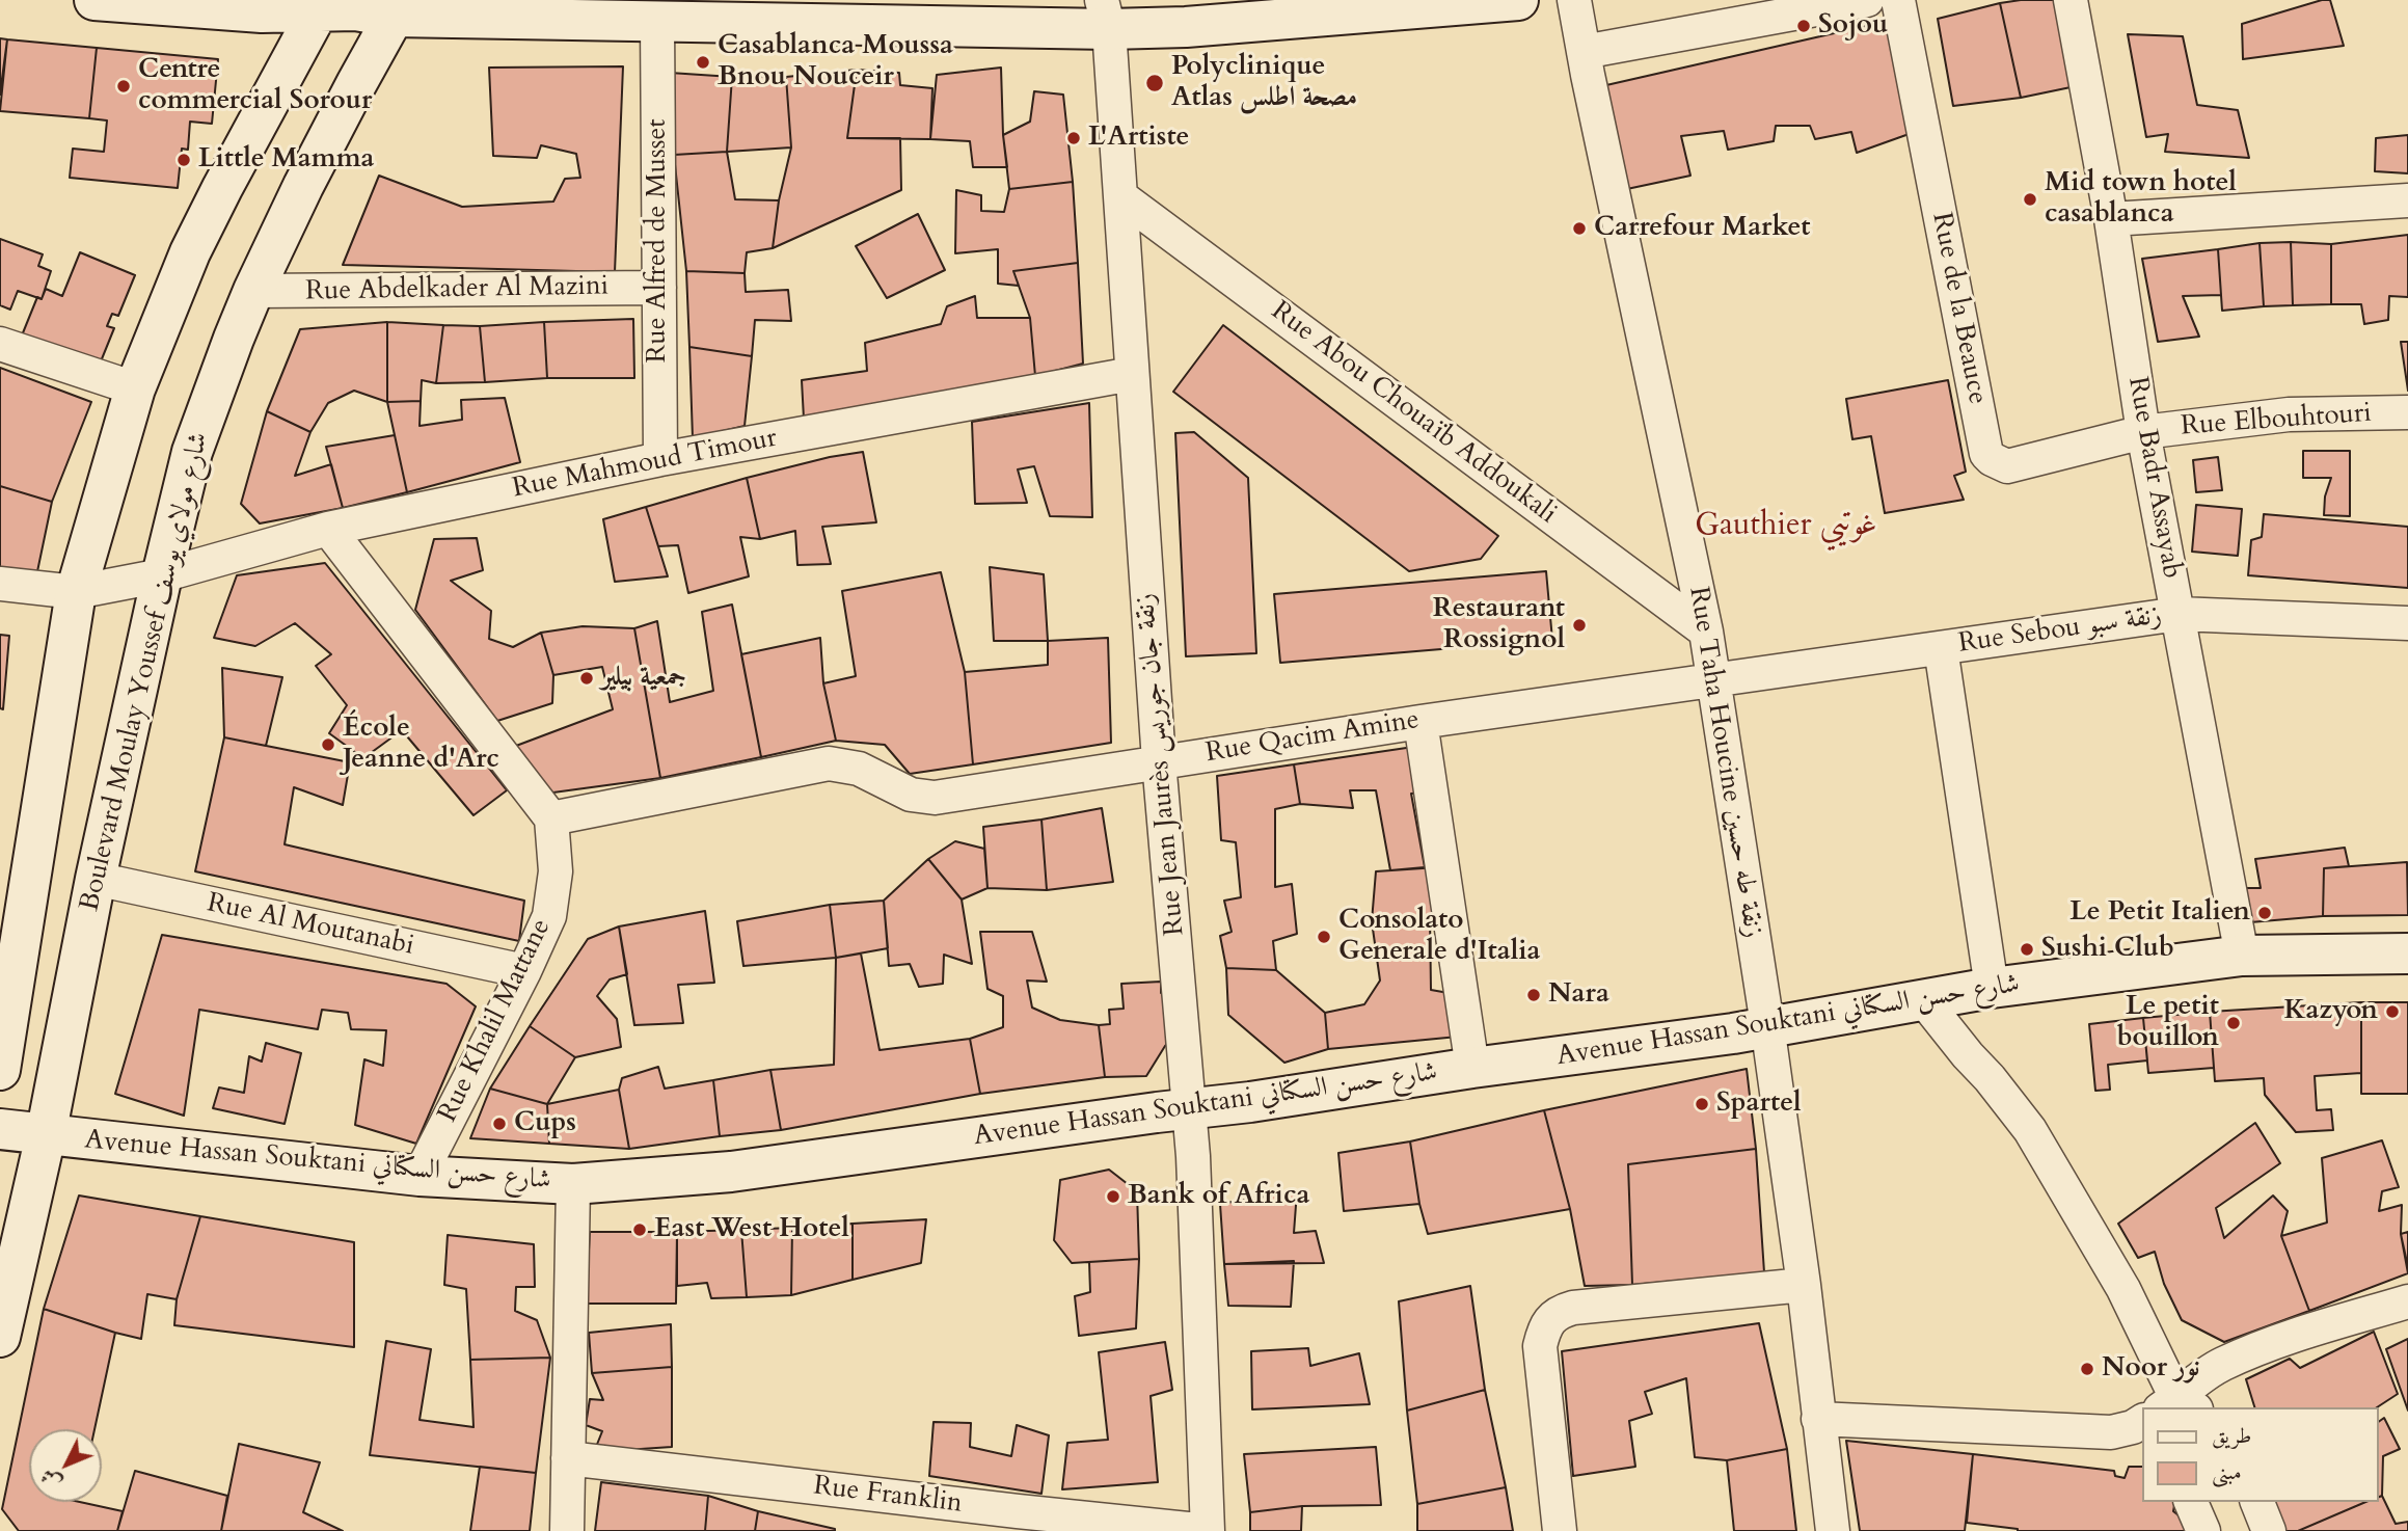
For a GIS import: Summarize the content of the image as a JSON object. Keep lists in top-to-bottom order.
{
  "streets": {
    "street": [
      "Rue Alfred de Musset",
      "Rue Abdelkader Al Mazini",
      "Rue de la Beauce",
      "Rue Abou Chouaïb Addoukali",
      "Rue Elbouhtouri",
      "Rue Mahmoud Timour",
      "Rue Badr Assayab",
      "Rue Sebou زنقة سبو",
      "Boulevard Moulay Youssef شارع مولاي يوسف",
      "Rue Qacim Amine",
      "Rue Taha Houcine زنقة طه حسين",
      "Rue Jean Jaurès زنقة جان جوريس",
      "Rue Al Moutanabi",
      "Rue Khalil Mattane",
      "Avenue Hassan Souktani شارع حسن السكتاني",
      "Rue Franklin"
    ]
  },
  "crossings": [
    ["Rue Alfred de Musset", "Rue Abdelkader Al Mazini"],
    ["Rue Alfred de Musset", "Rue Mahmoud Timour"],
    ["Rue Abdelkader Al Mazini", "Boulevard Moulay Youssef شارع مولاي يوسف"],
    ["Rue de la Beauce", "Rue Elbouhtouri"],
    ["Rue de la Beauce", "Rue Badr Assayab"],
    ["Rue Abou Chouaïb Addoukali", "Rue Taha Houcine زنقة طه حسين"],
    ["Rue Abou Chouaïb Addoukali", "Rue Jean Jaurès زنقة جان جوريس"],
    ["Rue Elbouhtouri", "Rue Badr Assayab"],
    ["Rue Mahmoud Timour", "Boulevard Moulay Youssef شارع مولاي يوسف"],
    ["Rue Mahmoud Timour", "Rue Jean Jaurès زنقة جان جوريس"],
    ["Rue Badr Assayab", "Rue Sebou زنقة سبو"],
    ["Rue Badr Assayab", "Avenue Hassan Souktani شارع حسن السكتاني"],
    ["Rue Sebou زنقة سبو", "Rue Qacim Amine"],
    ["Rue Sebou زنقة سبو", "Rue Taha Houcine زنقة طه حسين"],
    ["Boulevard Moulay Youssef شارع مولاي يوسف", "Rue Al Moutanabi"],
    ["Boulevard Moulay Youssef شارع مولاي يوسف", "Avenue Hassan Souktani شارع حسن السكتاني"],
    ["Rue Qacim Amine", "Rue Taha Houcine زنقة طه حسين"],
    ["Rue Qacim Amine", "Rue Jean Jaurès زنقة جان جوريس"],
    ["Rue Qacim Amine", "Rue Khalil Mattane"],
    ["Rue Taha Houcine زنقة طه حسين", "Avenue Hassan Souktani شارع حسن السكتاني"],
    ["Rue Jean Jaurès زنقة جان جوريس", "Avenue Hassan Souktani شارع حسن السكتاني"],
    ["Rue Jean Jaurès زنقة جان جوريس", "Rue Franklin"],
    ["Rue Al Moutanabi", "Rue Khalil Mattane"],
    ["Rue Khalil Mattane", "Avenue Hassan Souktani شارع حسن السكتاني"]
  ],
  "districts": ["Gauthier غوتيي"],
  "places": [
    "Sojou",
    "Casablanca Moussa Bnou Nouceir",
    "Polyclinique Atlas مصحة اطلس",
    "Centre commercial Sorour",
    "L'Artiste",
    "Little Mamma",
    "Mid town hotel casablanca",
    "Carrefour Market",
    "Restaurant Rossignol",
    "جمعية بيلير",
    "École Jeanne d'Arc",
    "Le Petit Italien",
    "Consolato Generale d'Italia",
    "Sushi Club",
    "Nara",
    "Kazyon",
    "Le petit bouillon",
    "Spartel",
    "Cups",
    "Bank of Africa",
    "East West Hotel",
    "Noor نور"
  ],
  "legend": ["طريق", "مبنى"],
  "north": "bottom left"
}
